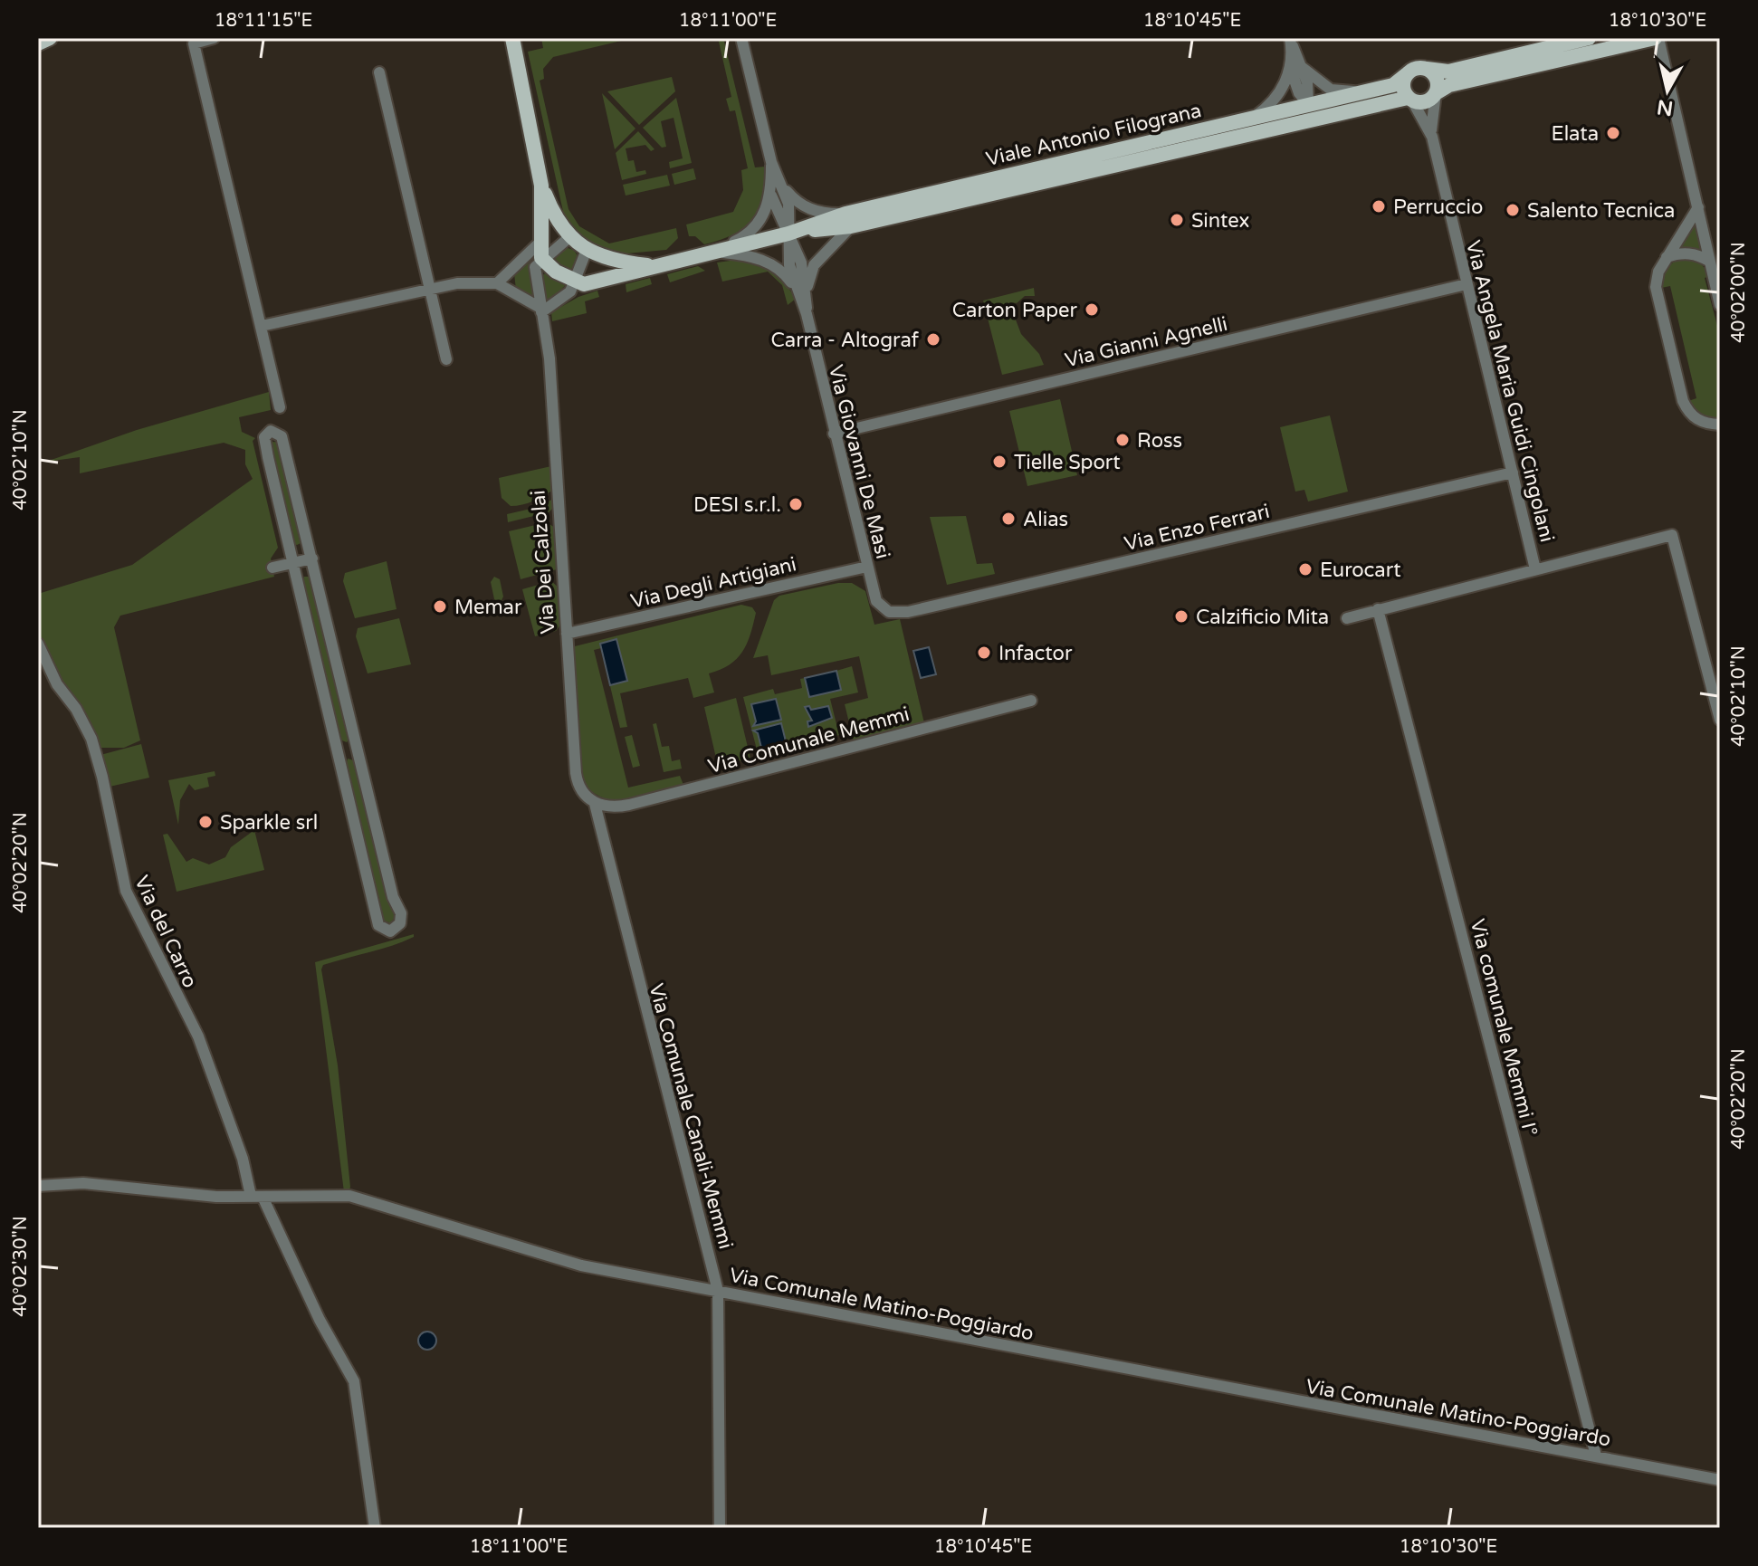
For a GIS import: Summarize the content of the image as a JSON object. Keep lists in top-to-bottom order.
{
  "streets": {
    "main road": ["Viale Antonio Filograna"],
    "street": [
      "Via Gianni Agnelli",
      "Via Angela Maria Guidi Cingolani",
      "Via Giovanni De Masi",
      "Via Enzo Ferrari",
      "Via Dei Calzolai",
      "Via Degli Artigiani",
      "Via Comunale Memmi",
      "Via del Carro",
      "Via comunale Memmi I°",
      "Via Comunale Canali-Memmi",
      "Via Comunale Matino-Poggiardo"
    ]
  },
  "crossings": [
    ["Via Gianni Agnelli", "Via Angela Maria Guidi Cingolani"],
    ["Via Gianni Agnelli", "Via Giovanni De Masi"],
    ["Via Angela Maria Guidi Cingolani", "Via Enzo Ferrari"],
    ["Via Giovanni De Masi", "Via Enzo Ferrari"],
    ["Via Giovanni De Masi", "Via Degli Artigiani"],
    ["Via Dei Calzolai", "Via Degli Artigiani"],
    ["Via Dei Calzolai", "Via Comunale Memmi"],
    ["Via Dei Calzolai", "Via Comunale Canali-Memmi"],
    ["Via Comunale Memmi", "Via Comunale Canali-Memmi"],
    ["Via del Carro", "Via Comunale Matino-Poggiardo"],
    ["Via comunale Memmi I°", "Via Comunale Matino-Poggiardo"],
    ["Via Comunale Canali-Memmi", "Via Comunale Matino-Poggiardo"]
  ],
  "places": [
    "Elata",
    "Perruccio",
    "Salento Tecnica",
    "Sintex",
    "Carton Paper",
    "Carra - Altograf",
    "Ross",
    "Tielle Sport",
    "DESI s.r.l.",
    "Alias",
    "Eurocart",
    "Memar",
    "Calzificio Mita",
    "Infactor",
    "Sparkle srl"
  ],
  "north": "bottom",
  "coordinates": [
    "18°11'15\"E",
    "18°11'00\"E",
    "18°10'45\"E",
    "18°10'30\"E",
    "40°02'00\"N",
    "40°02'10\"N",
    "40°02'20\"N",
    "40°02'30\"N"
  ]
}
